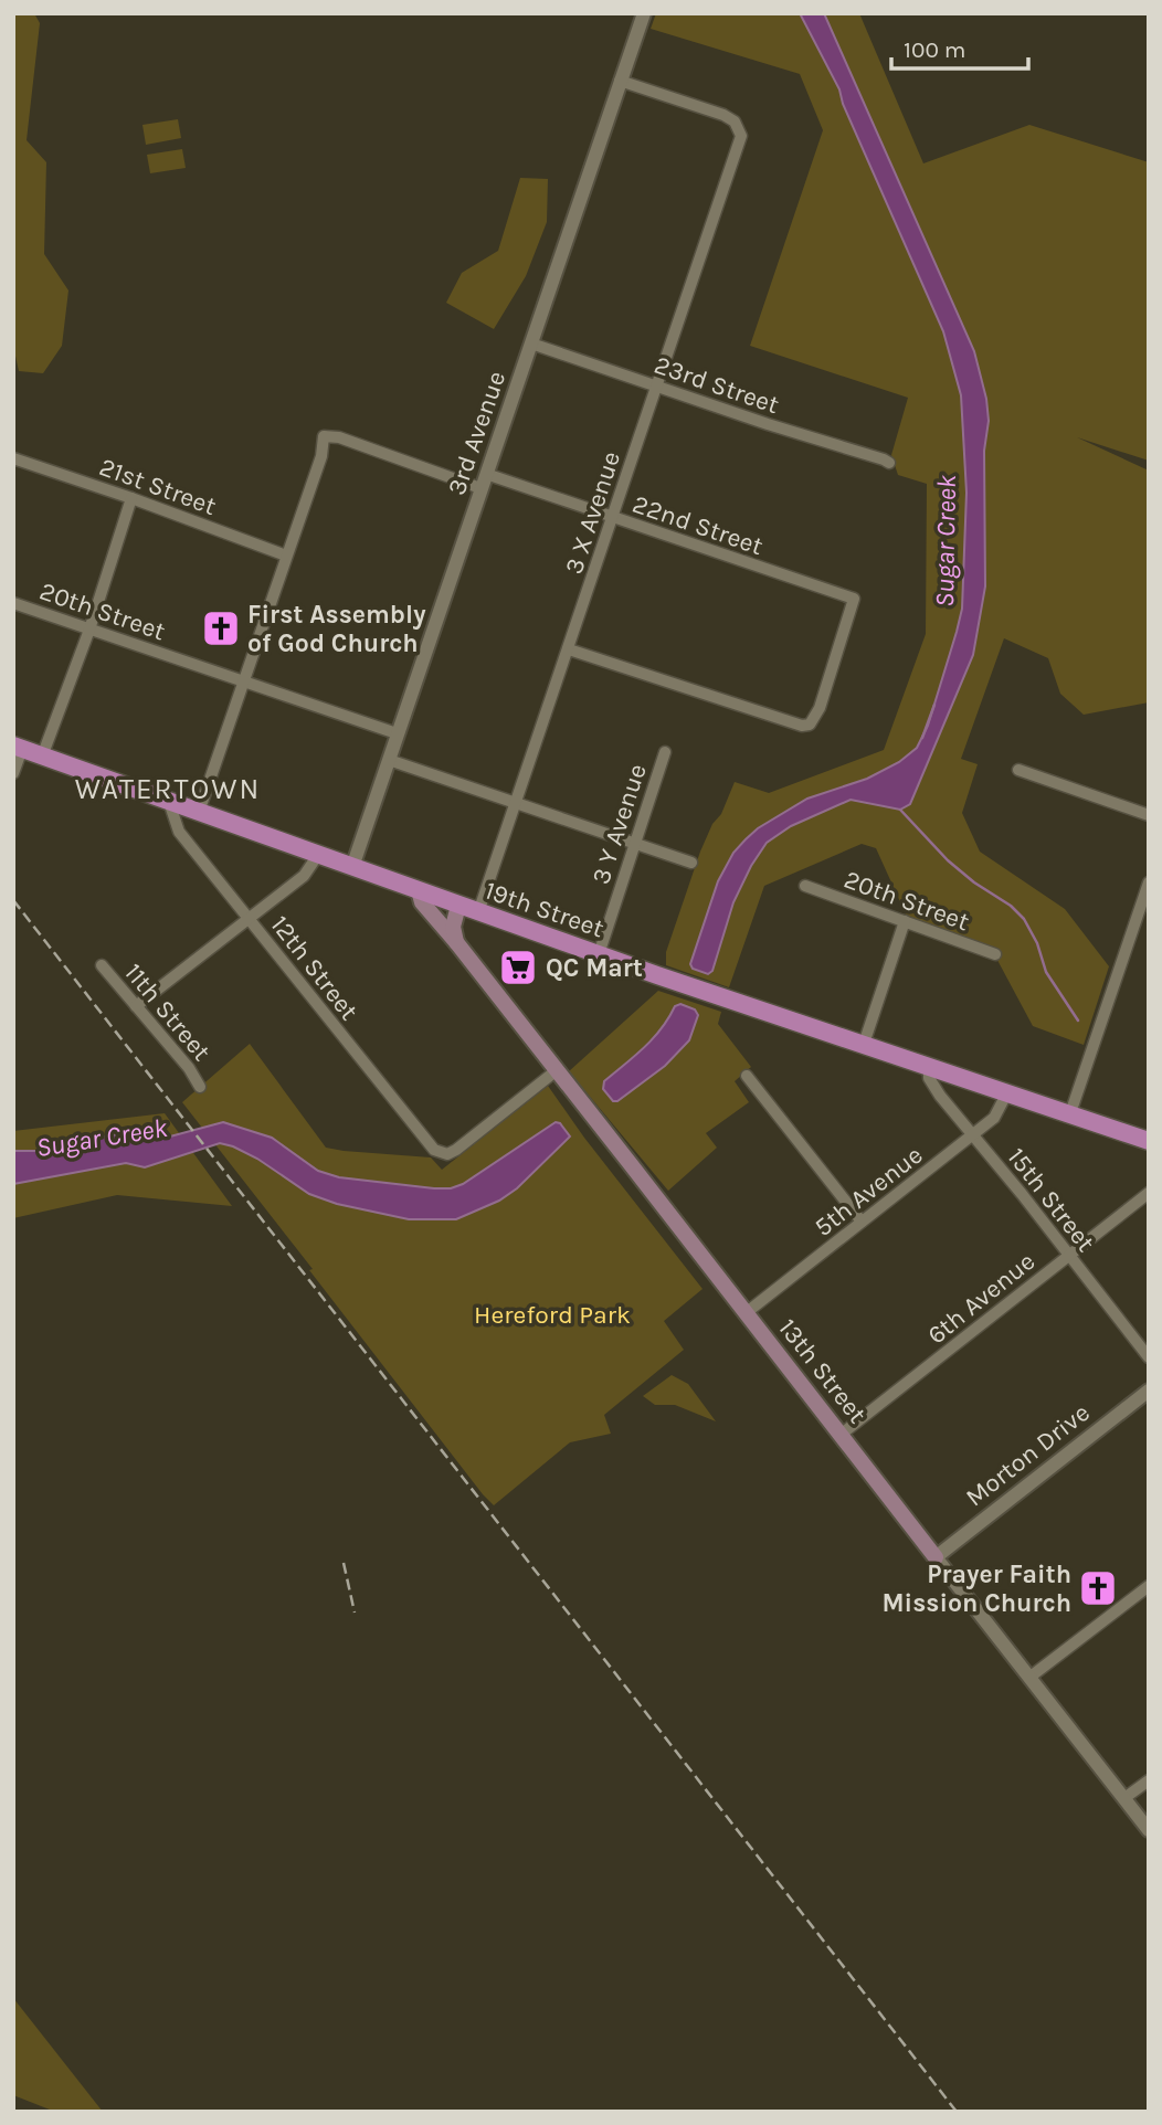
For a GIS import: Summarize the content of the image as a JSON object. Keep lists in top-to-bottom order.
{
  "streets": {
    "main road": ["19th Street", "13th Street"],
    "street": [
      "23rd Street",
      "3rd Avenue",
      "21st Street",
      "3 X Avenue",
      "22nd Street",
      "20th Street",
      "3 Y Avenue",
      "12th Street",
      "11th Street",
      "5th Avenue",
      "15th Street",
      "6th Avenue",
      "Morton Drive"
    ]
  },
  "crossings": [
    ["23rd Street", "3rd Avenue"],
    ["23rd Street", "3 X Avenue"],
    ["3rd Avenue", "3 X Avenue"],
    ["3rd Avenue", "22nd Street"],
    ["3rd Avenue", "20th Street"],
    ["3rd Avenue", "19th Street"],
    ["3 X Avenue", "22nd Street"],
    ["3 X Avenue", "19th Street"],
    ["3 Y Avenue", "19th Street"],
    ["19th Street", "12th Street"],
    ["19th Street", "5th Avenue"],
    ["19th Street", "15th Street"],
    ["19th Street", "13th Street"],
    ["12th Street", "13th Street"],
    ["5th Avenue", "15th Street"],
    ["5th Avenue", "13th Street"],
    ["15th Street", "6th Avenue"],
    ["6th Avenue", "13th Street"],
    ["13th Street", "Morton Drive"]
  ],
  "districts": ["WATERTOWN"],
  "water": ["Sugar Creek"],
  "parks": ["Hereford Park"],
  "places": {
    "church": ["First Assembly of God Church", "Prayer Faith Mission Church"],
    "supermarket": ["QC Mart"]
  },
  "scale_bar": "100 m"
}
